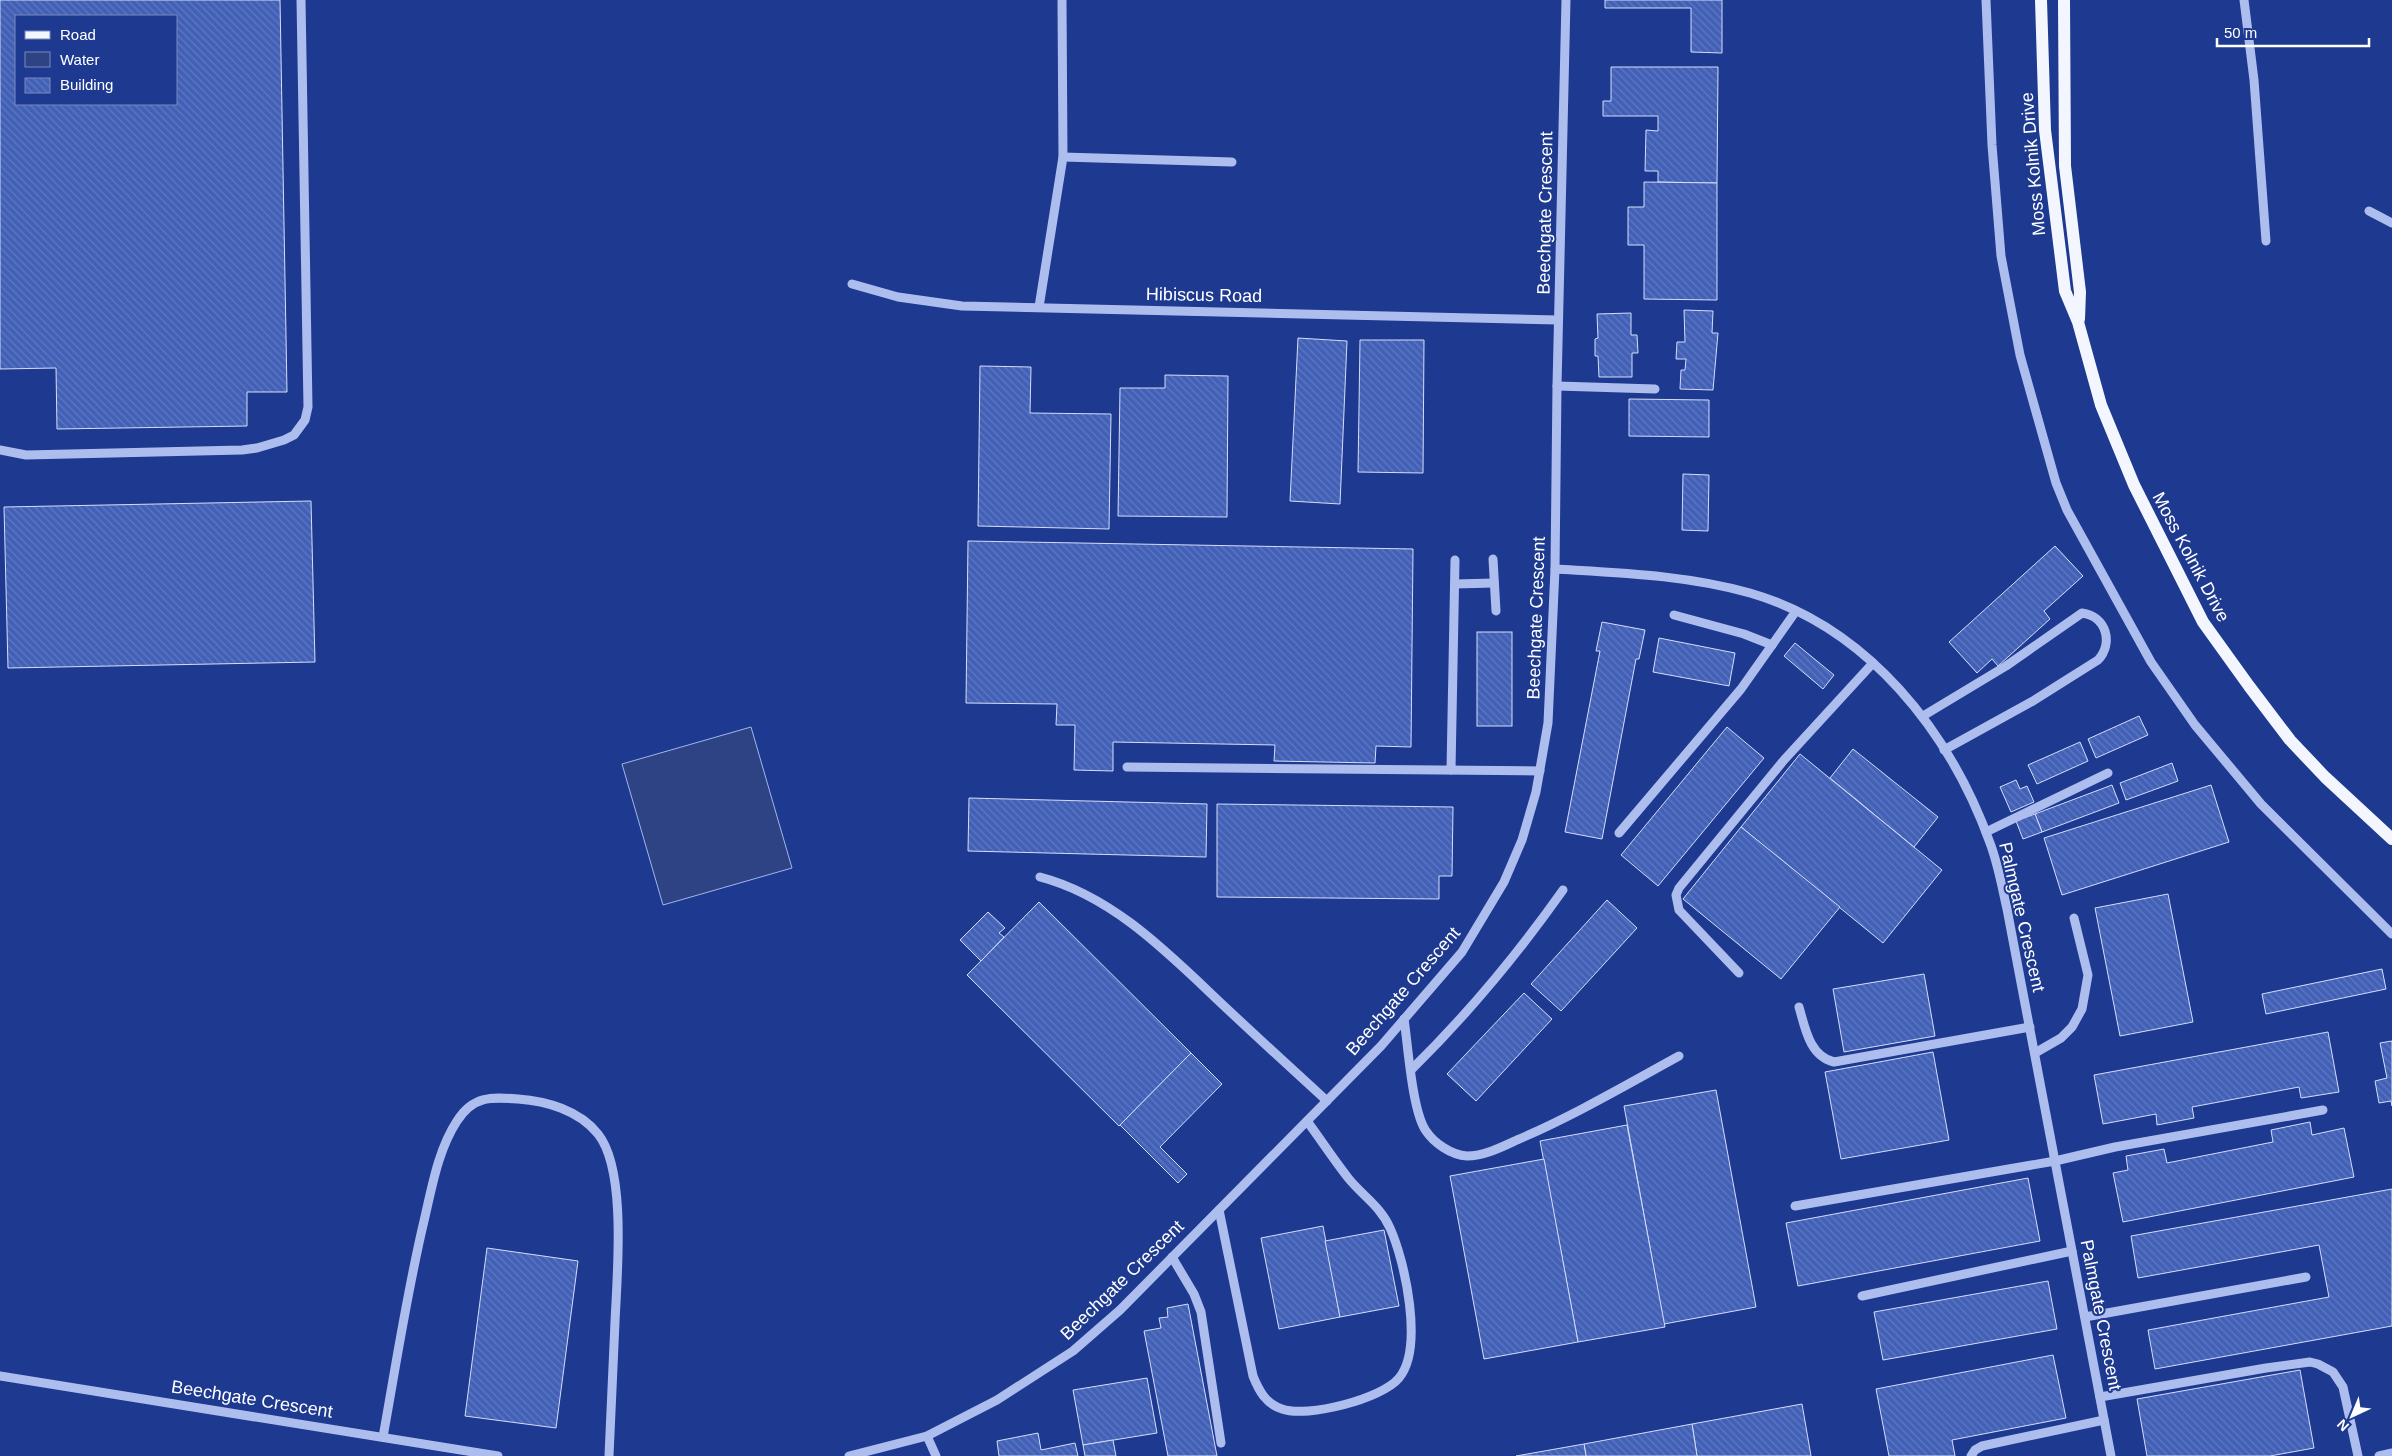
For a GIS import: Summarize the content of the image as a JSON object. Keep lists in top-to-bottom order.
{
  "streets": {
    "main road": ["Moss Kolnik Drive"],
    "street": ["Beechgate Crescent", "Hibiscus Road", "Palmgate Crescent"]
  },
  "crossings": [
    ["Beechgate Crescent", "Hibiscus Road"],
    ["Beechgate Crescent", "Palmgate Crescent"]
  ],
  "legend": ["Road", "Water", "Building"],
  "scale_bar": "50 m",
  "north": "bottom left"
}
